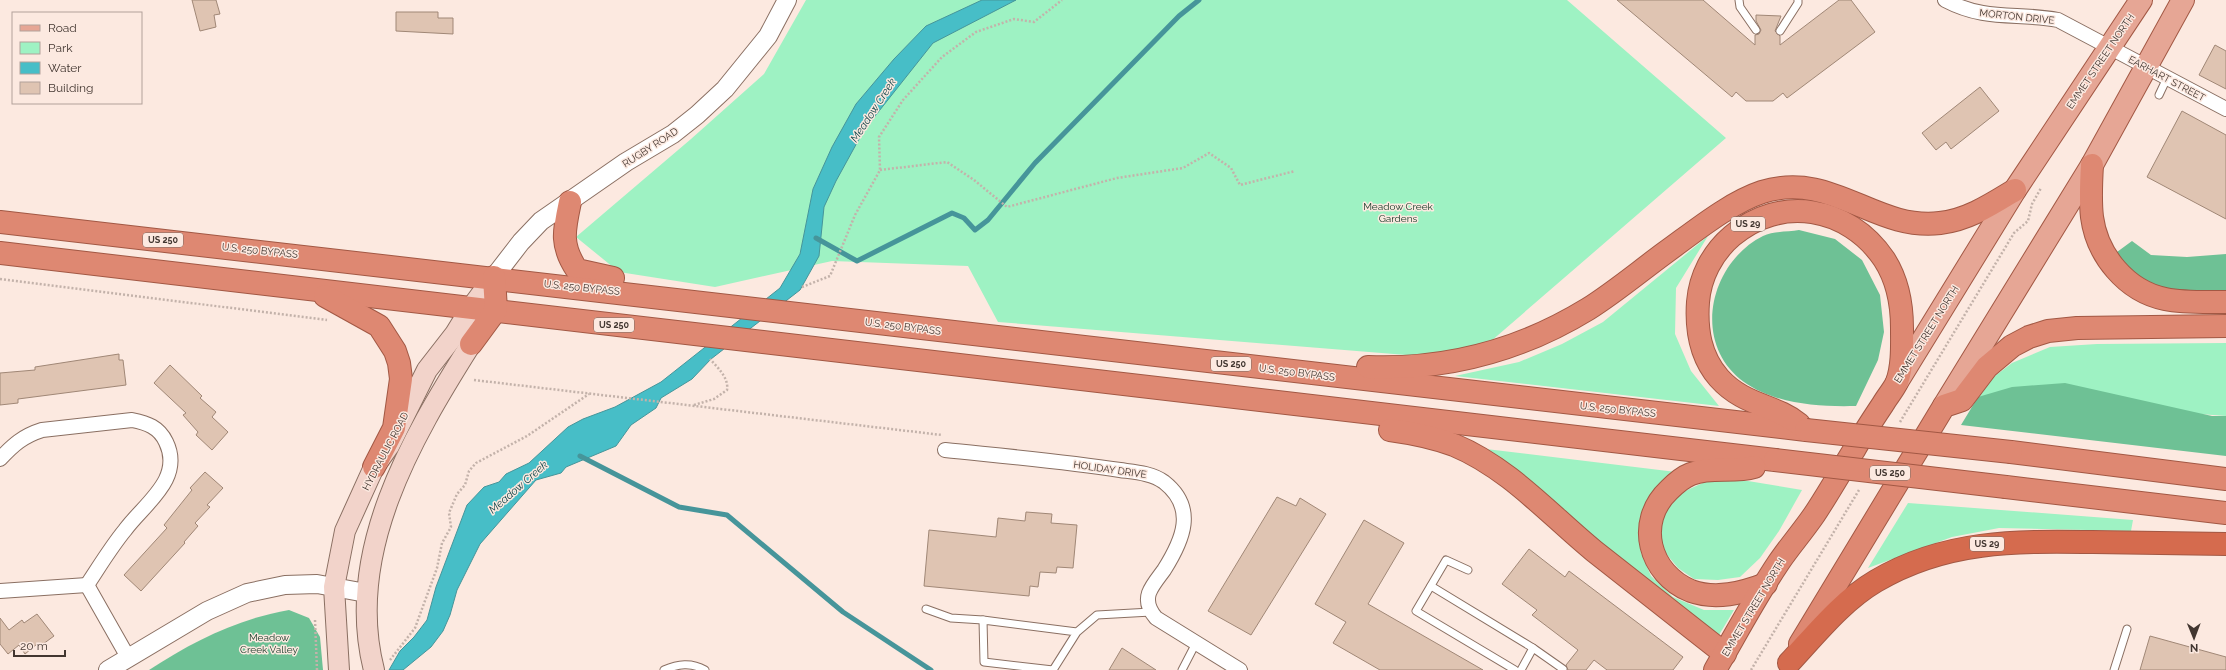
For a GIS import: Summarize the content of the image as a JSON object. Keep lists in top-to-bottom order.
{
  "streets": {
    "highway": [
      "EMMET STREET NORTH",
      "US 29",
      "US 250",
      "U.S. 250 BYPASS"
    ],
    "main road": ["HYDRAULIC ROAD"],
    "street": [
      "MORTON DRIVE",
      "EARHART STREET",
      "RUGBY ROAD",
      "HOLIDAY DRIVE"
    ]
  },
  "crossings": [
    ["MORTON DRIVE", "EMMET STREET NORTH"],
    ["MORTON DRIVE", "EARHART STREET"],
    ["EMMET STREET NORTH", "EARHART STREET"],
    ["EMMET STREET NORTH", "US 29"],
    ["RUGBY ROAD", "U.S. 250 BYPASS"],
    ["RUGBY ROAD", "HYDRAULIC ROAD"],
    ["US 29", "U.S. 250 BYPASS"],
    ["US 250", "HYDRAULIC ROAD"],
    ["U.S. 250 BYPASS", "HYDRAULIC ROAD"]
  ],
  "water": ["Meadow Creek"],
  "parks": ["Meadow Creek Gardens", "Meadow Creek Valley"],
  "legend": [
    "Road",
    "Park",
    "Water",
    "Building"
  ],
  "scale_bar": "20 m",
  "north": "bottom"
}
